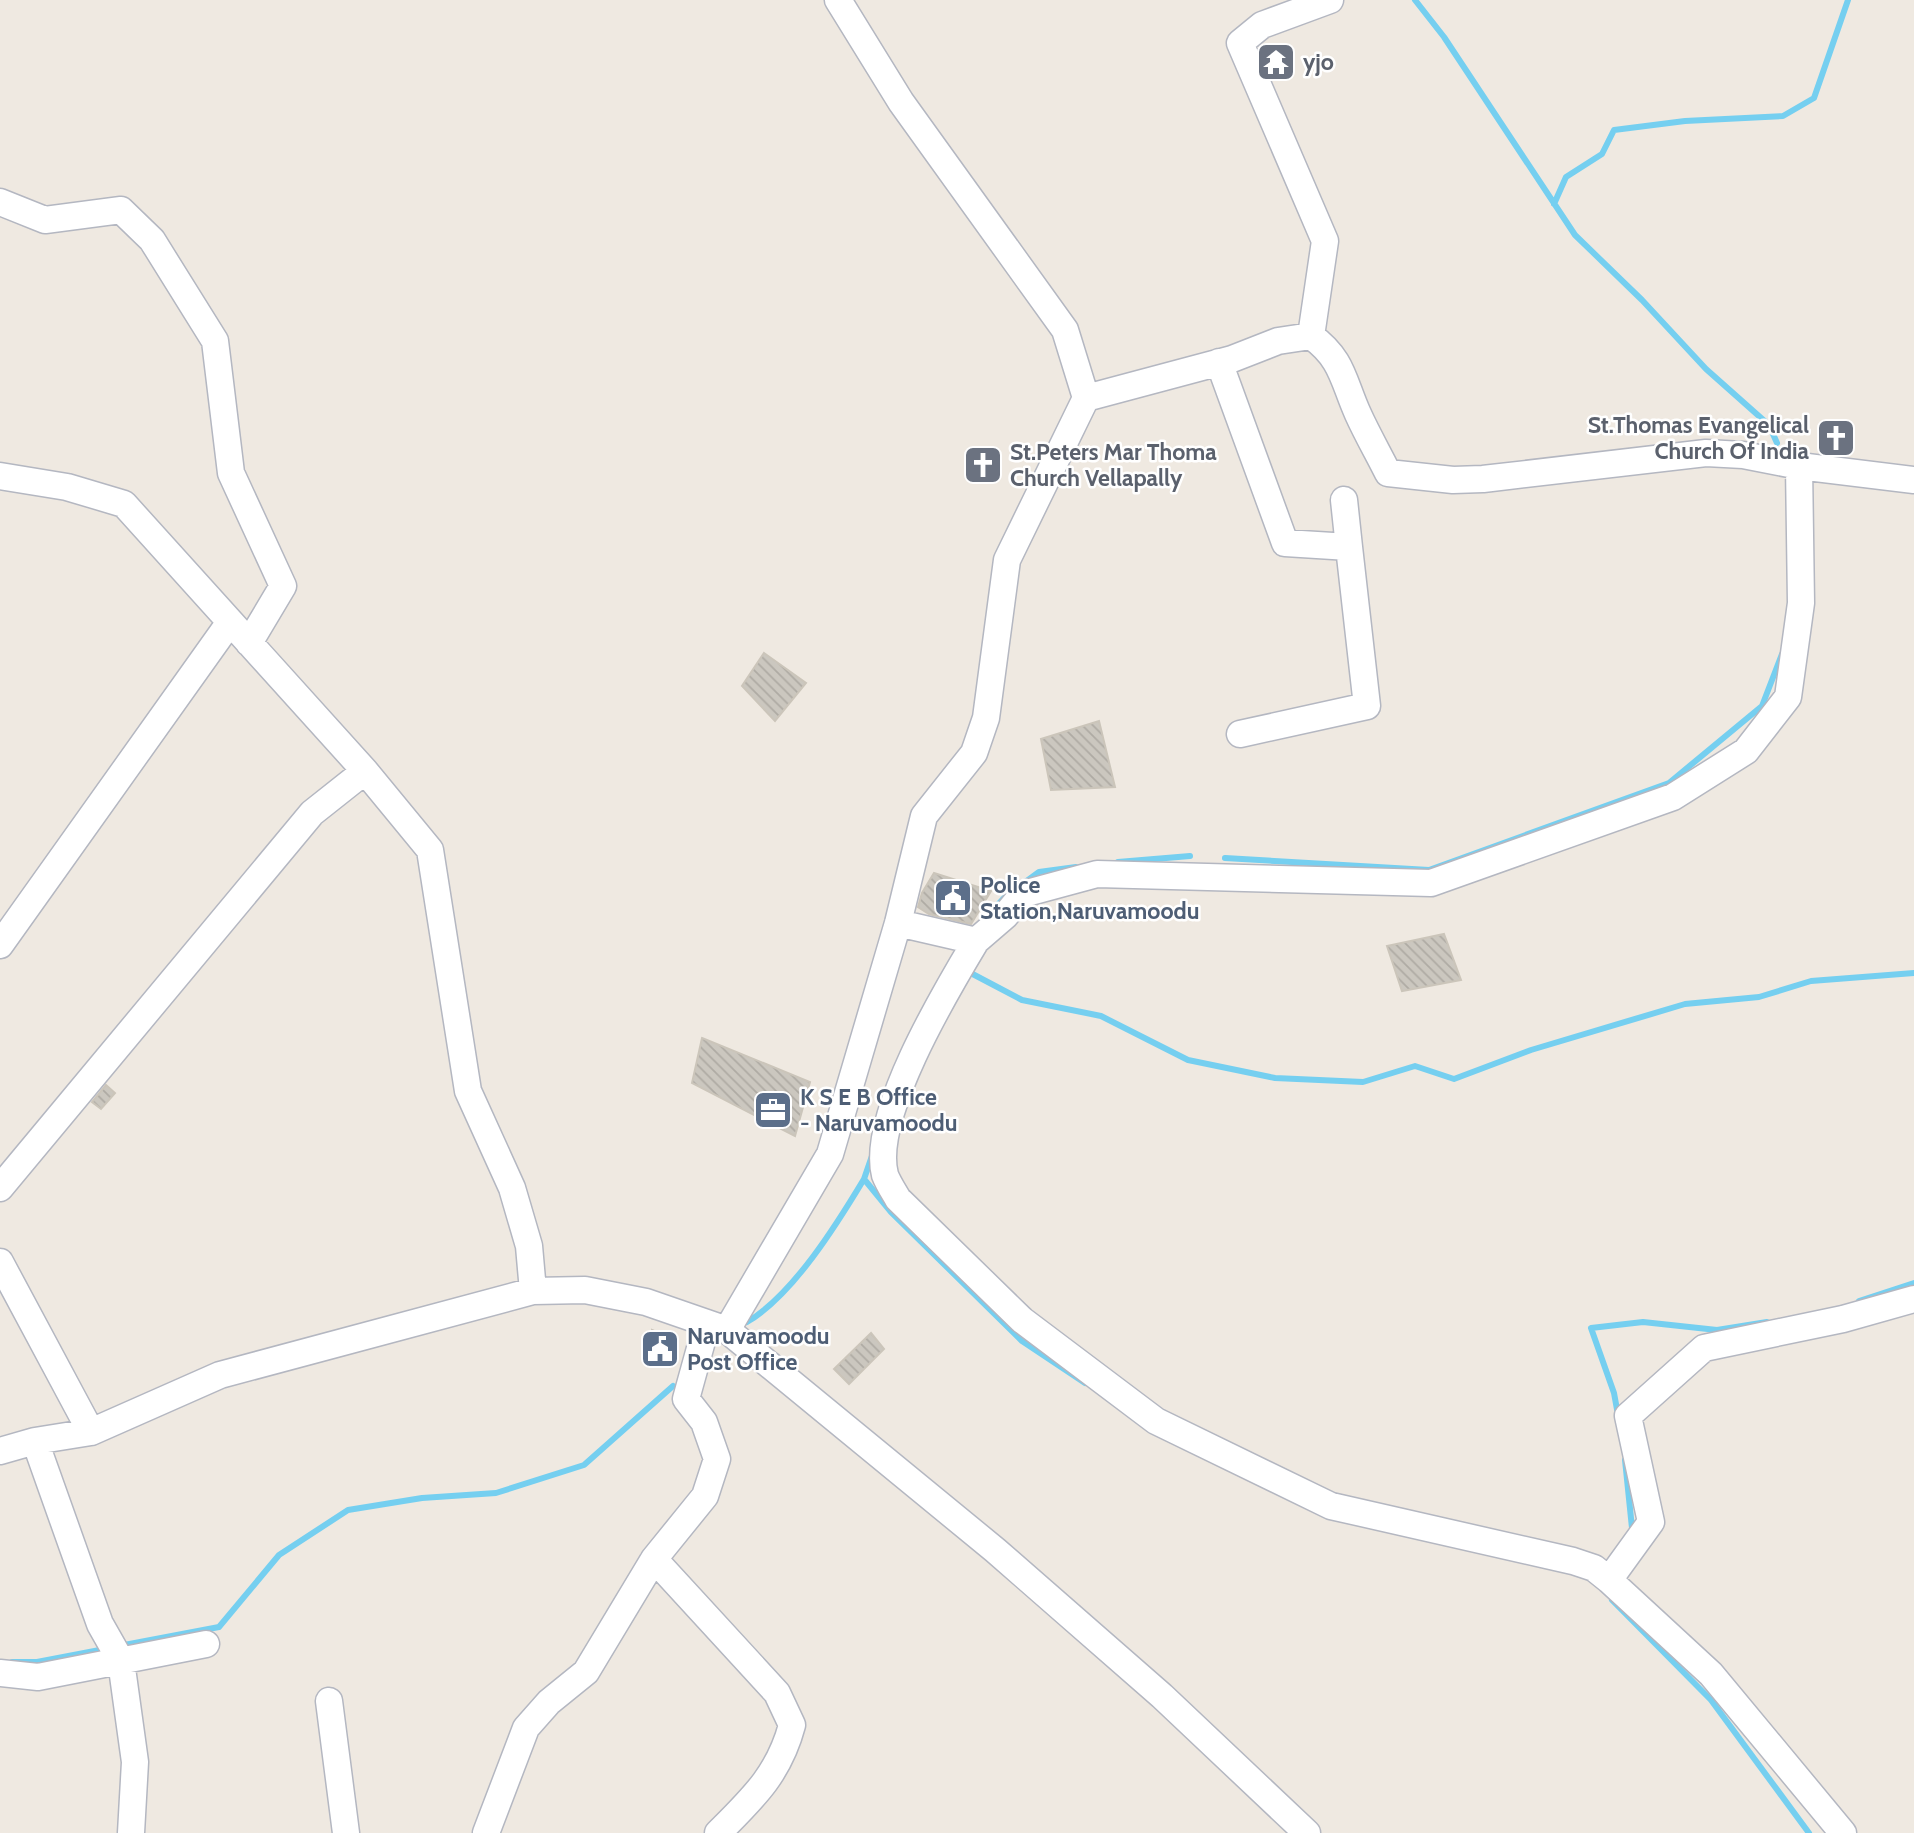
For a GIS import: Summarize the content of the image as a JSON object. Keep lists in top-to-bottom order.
{
  "places": {
    "temple": ["yjo"],
    "church": ["St.Thomas Evangelical Church Of India", "St.Peters Mar Thoma Church Vellapally"],
    "public building": ["Police Station,Naruvamoodu", "Naruvamoodu Post Office"],
    "office": ["K S E B Office - Naruvamoodu"]
  }
}
